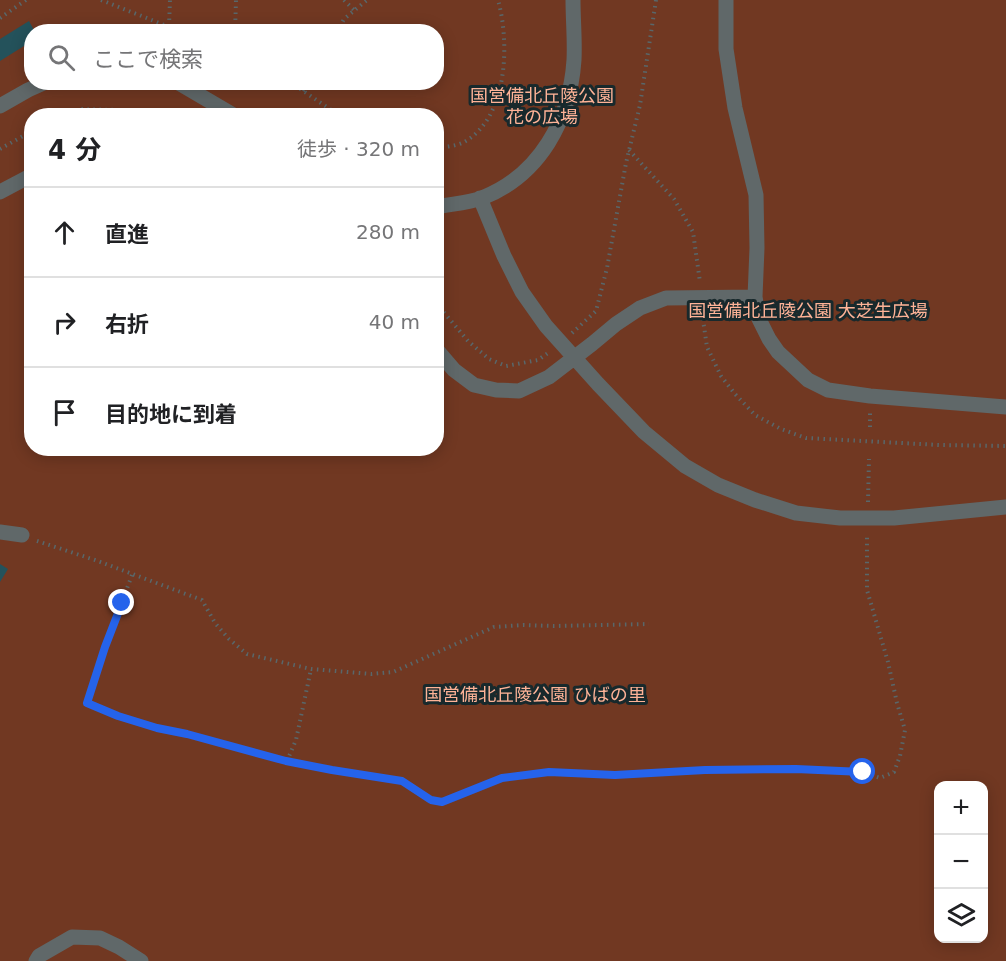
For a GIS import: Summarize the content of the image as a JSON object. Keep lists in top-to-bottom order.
{
  "parks": ["国営備北丘陵公園 花の広場", "国営備北丘陵公園 大芝生広場", "国営備北丘陵公園 ひばの里"],
  "page": {
    "search": "ここで検索",
    "heading": ["4 分", "徒歩 · 320 m"],
    "list": [
      ["直進", "280 m"],
      ["右折", "40 m"],
      "目的地に到着"
    ],
    "map_buttons": ["+", "−"]
  }
}
